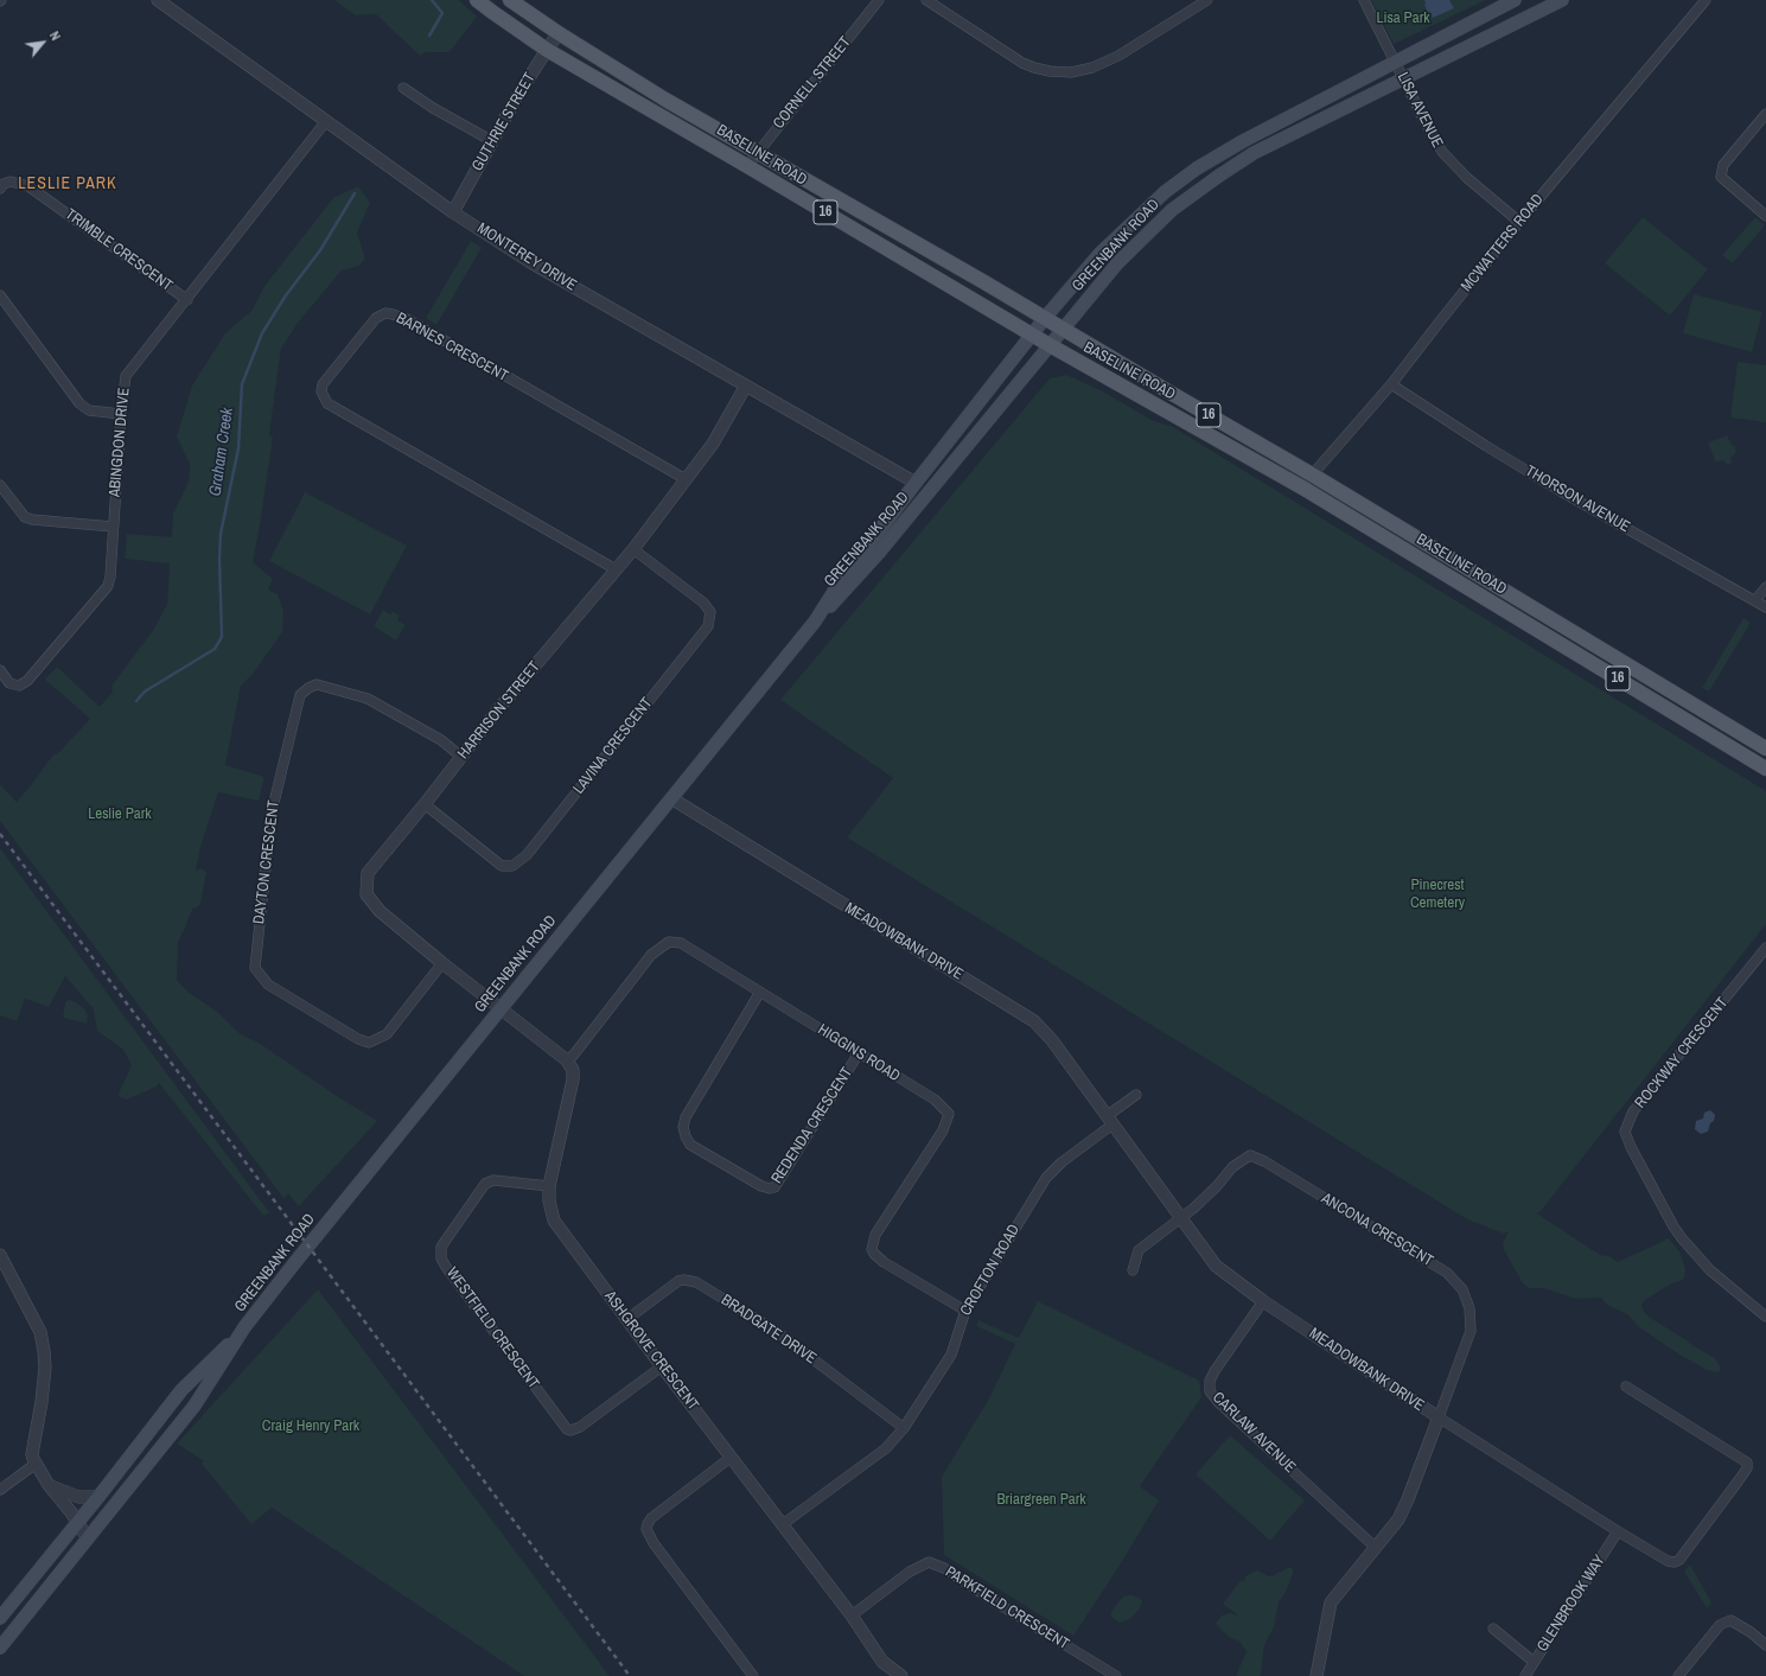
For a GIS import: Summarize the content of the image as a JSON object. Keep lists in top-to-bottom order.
{
  "streets": {
    "main road": ["BASELINE ROAD", "16", "GREENBANK ROAD"],
    "street": [
      "CORNELL STREET",
      "LISA AVENUE",
      "GUTHRIE STREET",
      "MCWATTERS ROAD",
      "TRIMBLE CRESCENT",
      "MONTEREY DRIVE",
      "BARNES CRESCENT",
      "ABINGDON DRIVE",
      "THORSON AVENUE",
      "HARRISON STREET",
      "LAVINA CRESCENT",
      "DAYTON CRESCENT",
      "MEADOWBANK DRIVE",
      "HIGGINS ROAD",
      "ROCKWAY CRESCENT",
      "REDENDA CRESCENT",
      "ANCONA CRESCENT",
      "CROFTON ROAD",
      "WESTFIELD CRESCENT",
      "BRADGATE DRIVE",
      "ASHGROVE CRESCENT",
      "CARLAW AVENUE",
      "GLENBROOK WAY",
      "PARKFIELD CRESCENT"
    ]
  },
  "crossings": [
    ["CORNELL STREET", "BASELINE ROAD"],
    ["LISA AVENUE", "MCWATTERS ROAD"],
    ["LISA AVENUE", "GREENBANK ROAD"],
    ["GUTHRIE STREET", "BASELINE ROAD"],
    ["GUTHRIE STREET", "MONTEREY DRIVE"],
    ["BASELINE ROAD", "MCWATTERS ROAD"],
    ["BASELINE ROAD", "GREENBANK ROAD"],
    ["MCWATTERS ROAD", "THORSON AVENUE"],
    ["GREENBANK ROAD", "MONTEREY DRIVE"],
    ["GREENBANK ROAD", "HARRISON STREET"],
    ["GREENBANK ROAD", "MEADOWBANK DRIVE"],
    ["TRIMBLE CRESCENT", "ABINGDON DRIVE"],
    ["MONTEREY DRIVE", "ABINGDON DRIVE"],
    ["MONTEREY DRIVE", "HARRISON STREET"],
    ["BARNES CRESCENT", "HARRISON STREET"],
    ["HARRISON STREET", "LAVINA CRESCENT"],
    ["HARRISON STREET", "DAYTON CRESCENT"],
    ["MEADOWBANK DRIVE", "ANCONA CRESCENT"],
    ["MEADOWBANK DRIVE", "CROFTON ROAD"],
    ["MEADOWBANK DRIVE", "CARLAW AVENUE"],
    ["MEADOWBANK DRIVE", "GLENBROOK WAY"],
    ["HIGGINS ROAD", "REDENDA CRESCENT"],
    ["HIGGINS ROAD", "CROFTON ROAD"],
    ["HIGGINS ROAD", "ASHGROVE CRESCENT"],
    ["CROFTON ROAD", "BRADGATE DRIVE"],
    ["CROFTON ROAD", "ASHGROVE CRESCENT"],
    ["WESTFIELD CRESCENT", "ASHGROVE CRESCENT"],
    ["BRADGATE DRIVE", "ASHGROVE CRESCENT"],
    ["ASHGROVE CRESCENT", "PARKFIELD CRESCENT"]
  ],
  "districts": ["LESLIE PARK"],
  "water": ["Graham Creek"],
  "parks": [
    "Lisa Park",
    "Leslie Park",
    "Pinecrest Cemetery",
    "Craig Henry Park",
    "Briargreen Park"
  ],
  "north": "top right"
}
